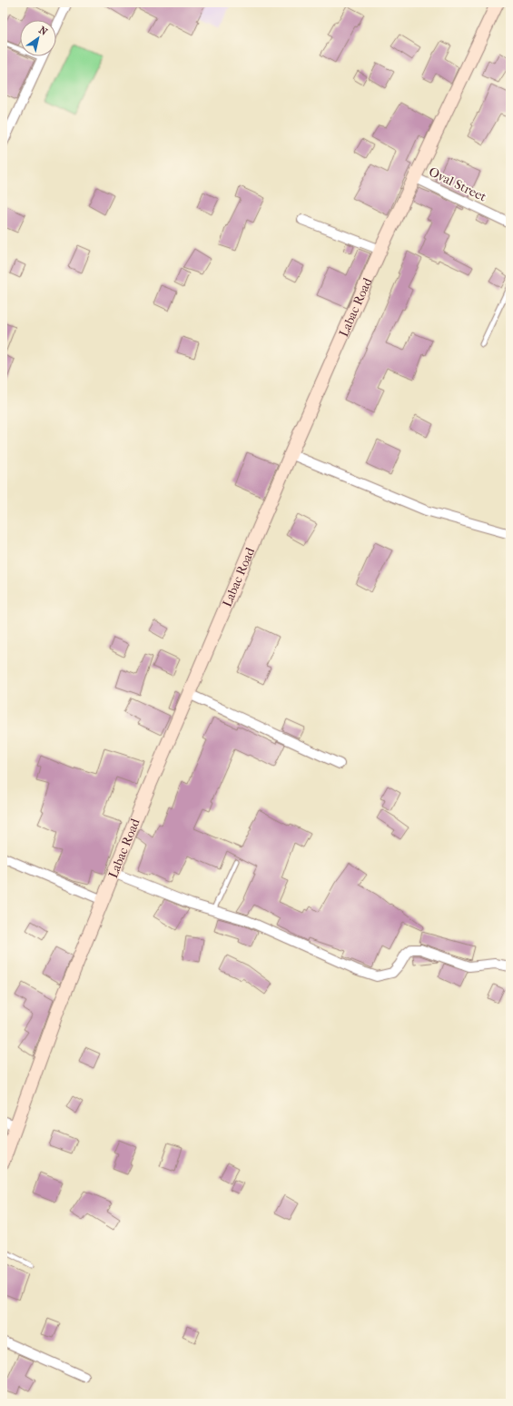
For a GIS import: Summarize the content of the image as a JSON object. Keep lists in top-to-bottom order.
{
  "streets": {
    "street": ["Oval Street", "Labac Road"]
  },
  "crossings": [
    ["Oval Street", "Labac Road"]
  ],
  "north": "top right"
}
